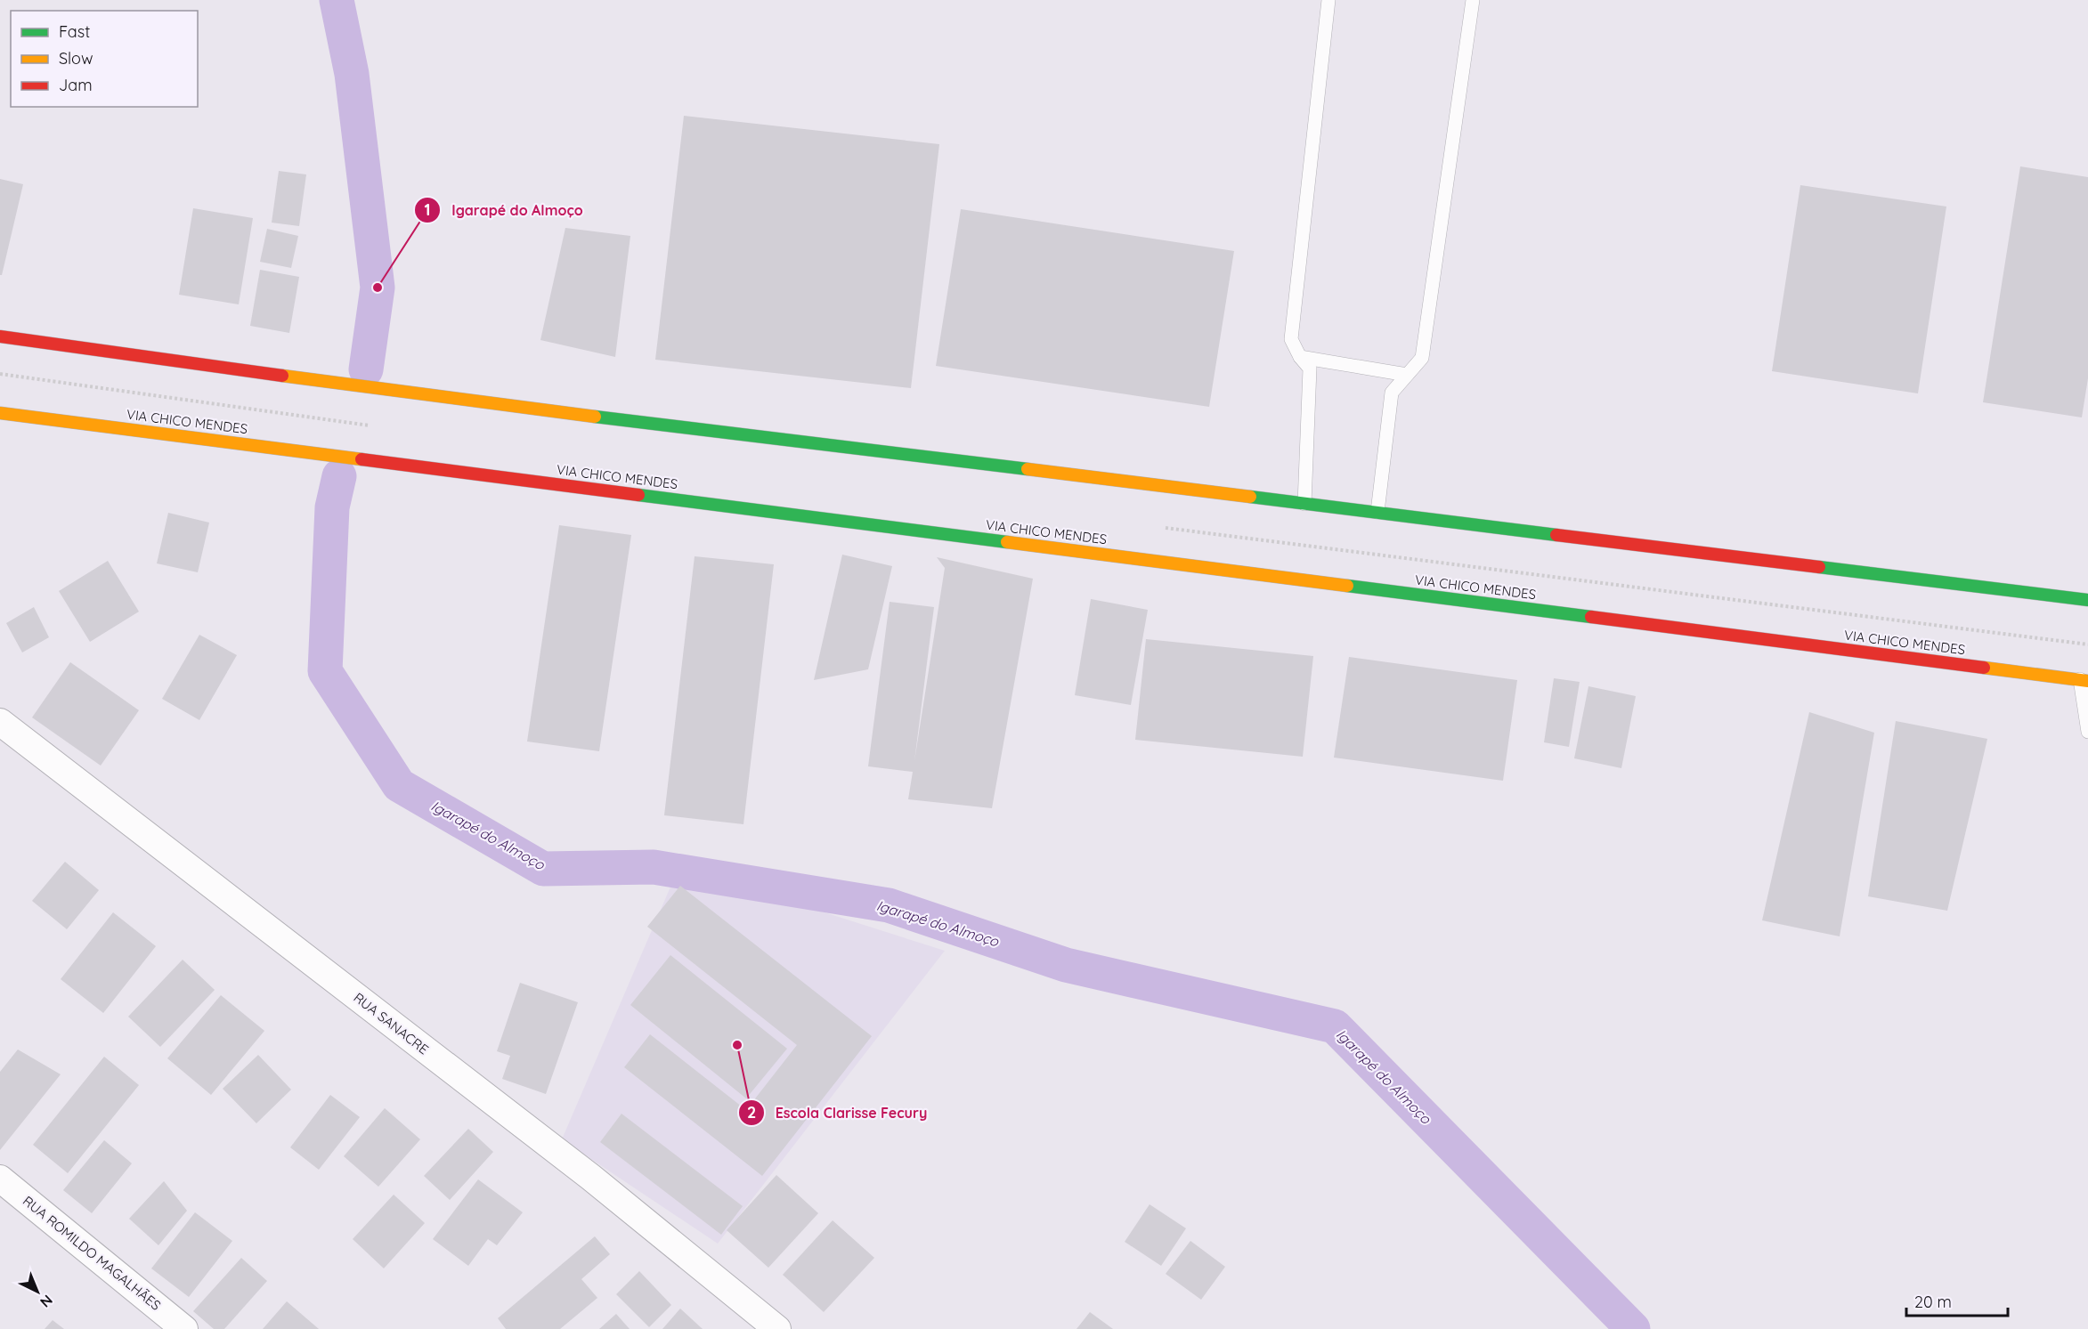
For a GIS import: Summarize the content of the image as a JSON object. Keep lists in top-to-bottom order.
{
  "streets": {
    "main road": ["VIA CHICO MENDES"],
    "street": ["RUA SANACRE", "RUA ROMILDO MAGALHÃES"]
  },
  "water": ["Igarapé do Almoço"],
  "places": ["Igarapé do Almoço", "Escola Clarisse Fecury"],
  "legend": ["Fast", "Slow", "Jam"],
  "scale_bar": "20 m",
  "north": "bottom right"
}
